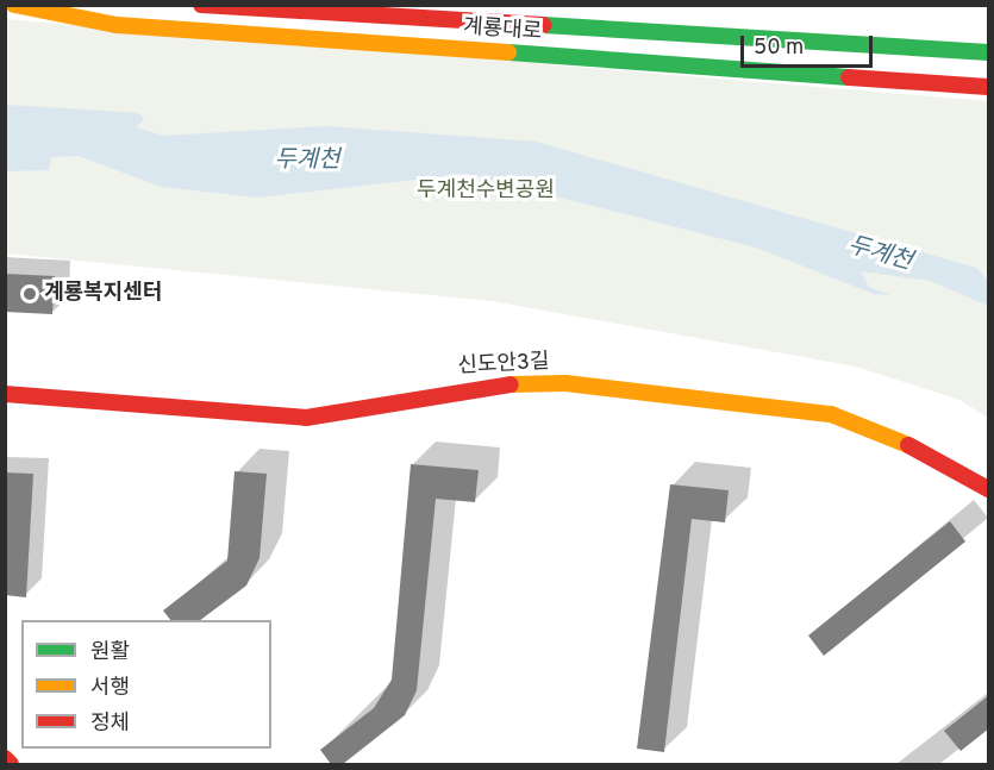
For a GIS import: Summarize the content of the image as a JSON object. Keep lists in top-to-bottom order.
{
  "streets": {
    "street": ["계룡대로", "신도안3길"]
  },
  "water": ["두계천"],
  "parks": ["두계천수변공원"],
  "places": ["계룡복지센터"],
  "legend": ["원활", "서행", "정체"],
  "scale_bar": "50 m"
}
